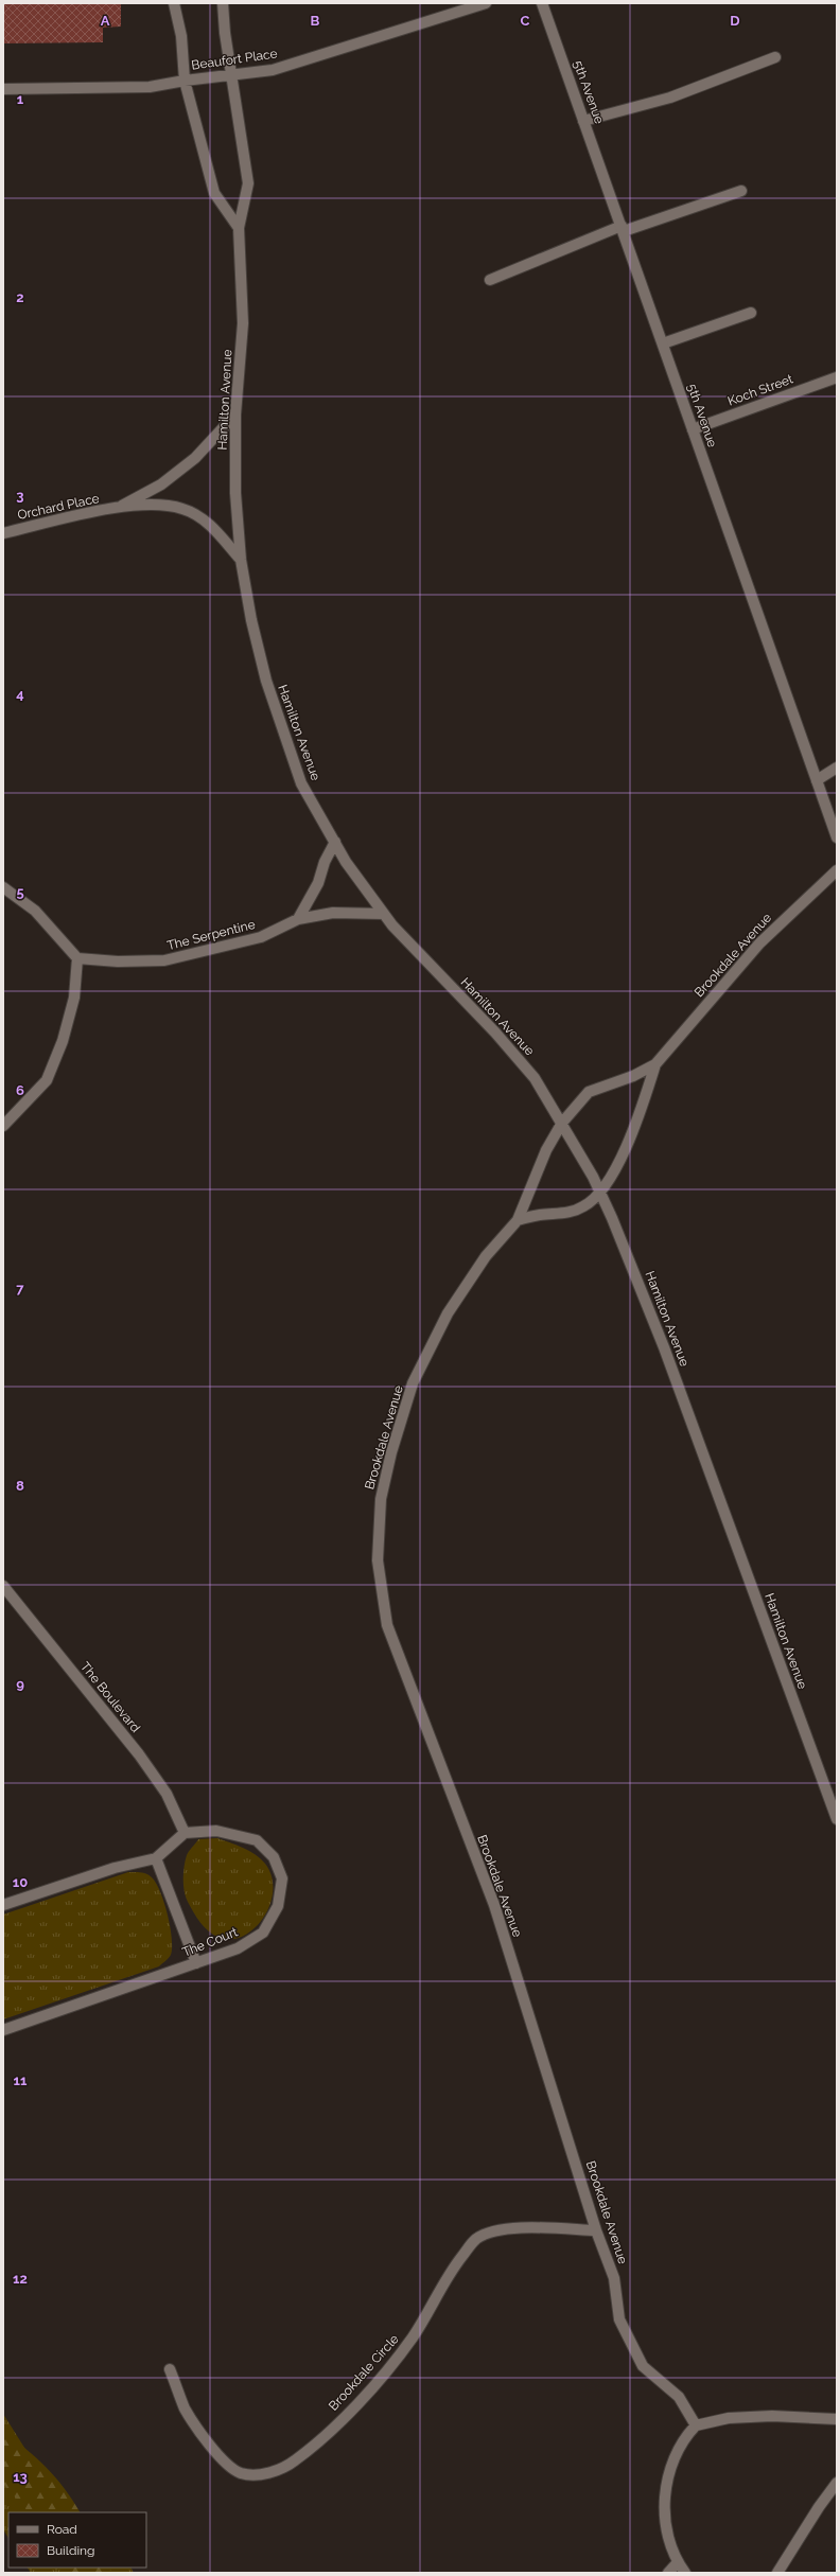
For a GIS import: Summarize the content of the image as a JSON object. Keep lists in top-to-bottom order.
{
  "streets": {
    "street": [
      "Beaufort Place",
      "5th Avenue",
      "Koch Street",
      "Hamilton Avenue",
      "Orchard Place",
      "The Serpentine",
      "Brookdale Avenue",
      "The Boulevard",
      "The Court",
      "Brookdale Circle"
    ]
  },
  "crossings": [
    ["Beaufort Place", "Hamilton Avenue"],
    ["5th Avenue", "Koch Street"],
    ["Hamilton Avenue", "Orchard Place"],
    ["Hamilton Avenue", "The Serpentine"],
    ["Hamilton Avenue", "Brookdale Avenue"],
    ["Brookdale Avenue", "Brookdale Circle"],
    ["The Boulevard", "The Court"]
  ],
  "legend": ["Road", "Building"],
  "grid": {
    "columns": [
      "A",
      "B",
      "C",
      "D"
    ],
    "rows": [
      "1",
      "2",
      "3",
      "4",
      "5",
      "6",
      "7",
      "8",
      "9",
      "10",
      "11",
      "12",
      "13"
    ]
  }
}
